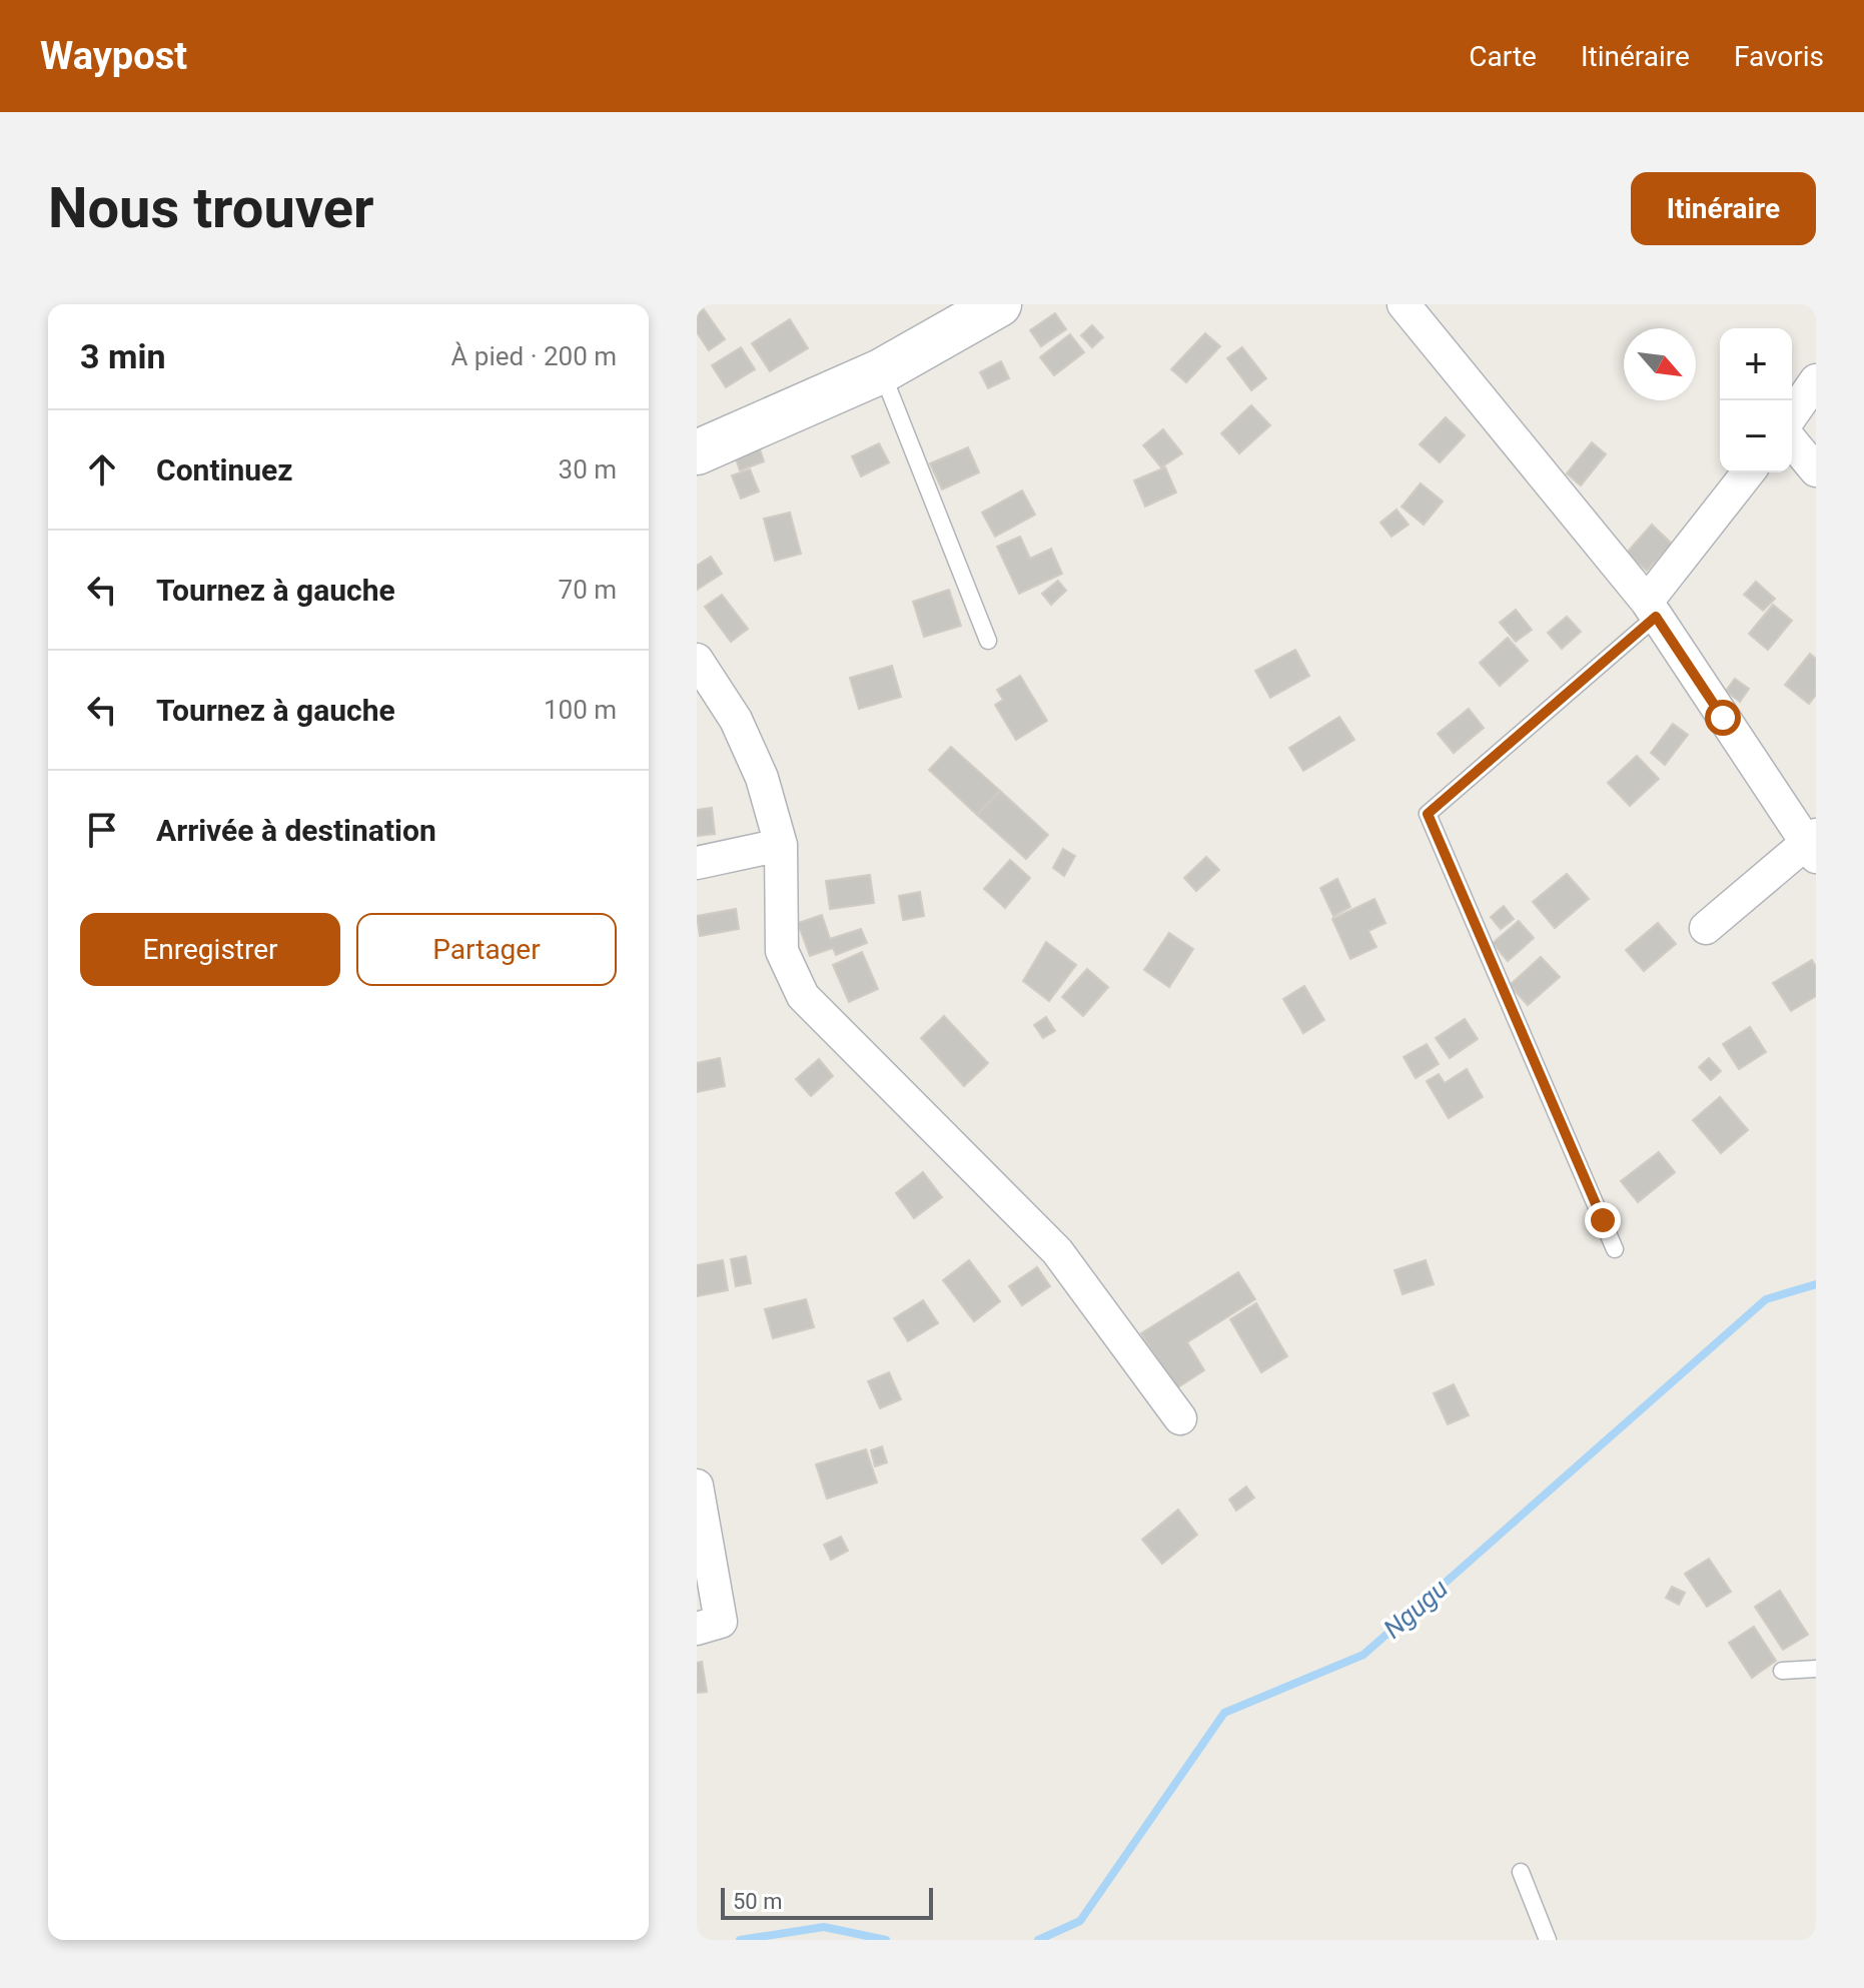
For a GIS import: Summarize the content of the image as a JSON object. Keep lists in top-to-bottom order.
{
  "water": ["Ngugu"],
  "scale_bar": "50 m",
  "north": "bottom right",
  "page": {
    "header": "Waypost",
    "nav": ["Carte", "Itinéraire", "Favoris"],
    "buttons": [
      "Itinéraire",
      ["Enregistrer", "Partager"]
    ],
    "title": "Nous trouver",
    "heading": ["3 min", "À pied · 200 m"],
    "map_buttons": ["+", "−"],
    "list": [
      ["Continuez", "30 m"],
      ["Tournez à gauche", "70 m"],
      ["Tournez à gauche", "100 m"],
      "Arrivée à destination"
    ],
    "scale": "50 m"
  }
}
